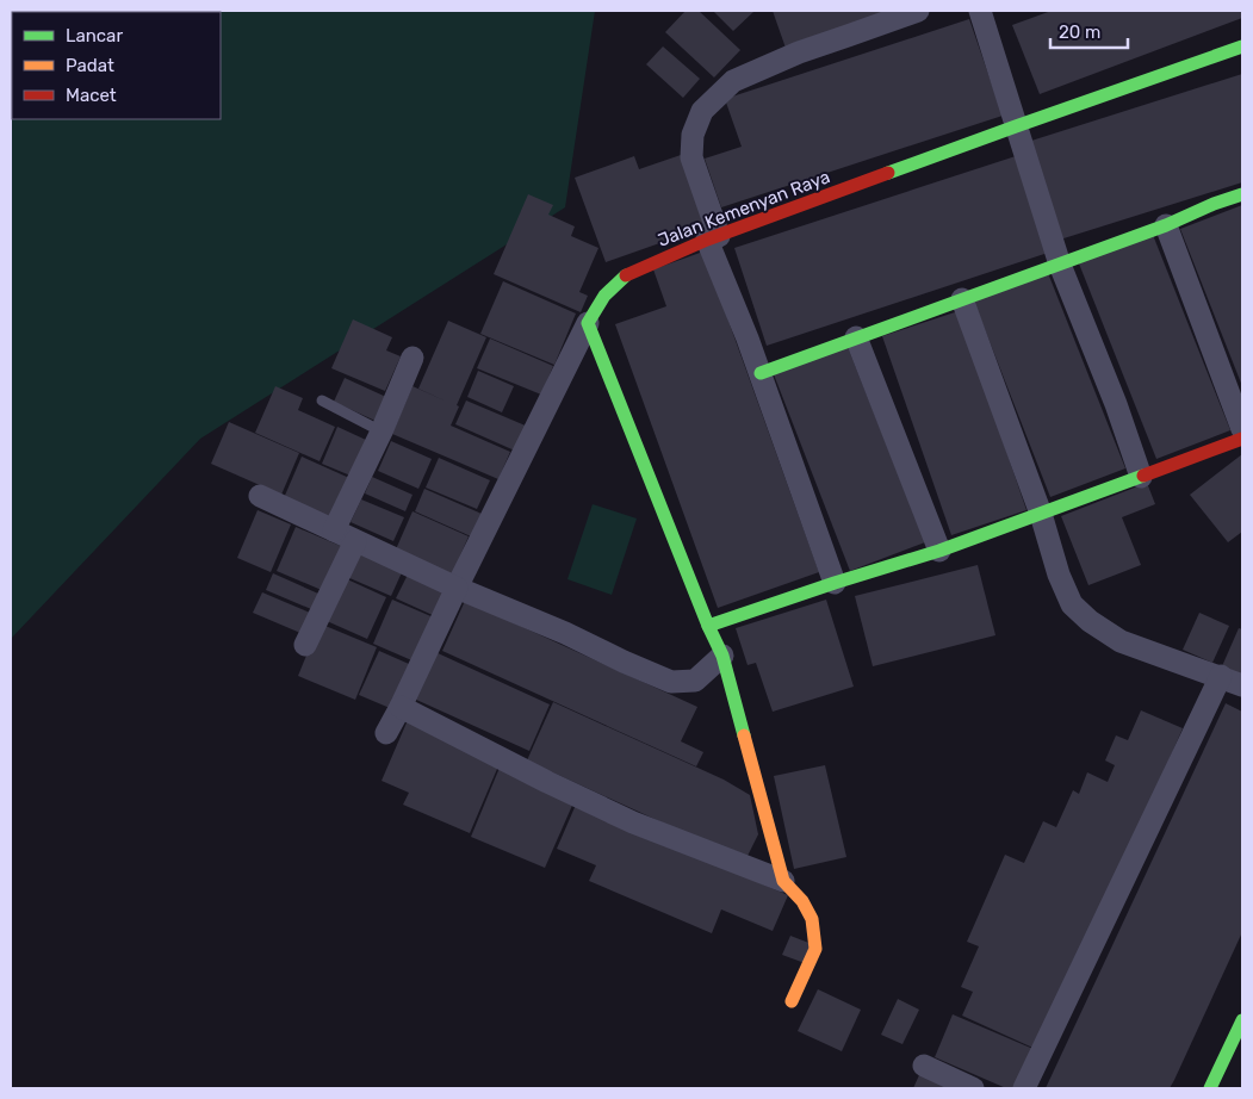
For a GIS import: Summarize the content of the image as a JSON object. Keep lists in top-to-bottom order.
{
  "streets": {
    "street": ["Jalan Kemenyan Raya"]
  },
  "legend": ["Lancar", "Padat", "Macet"],
  "scale_bar": "20 m"
}
